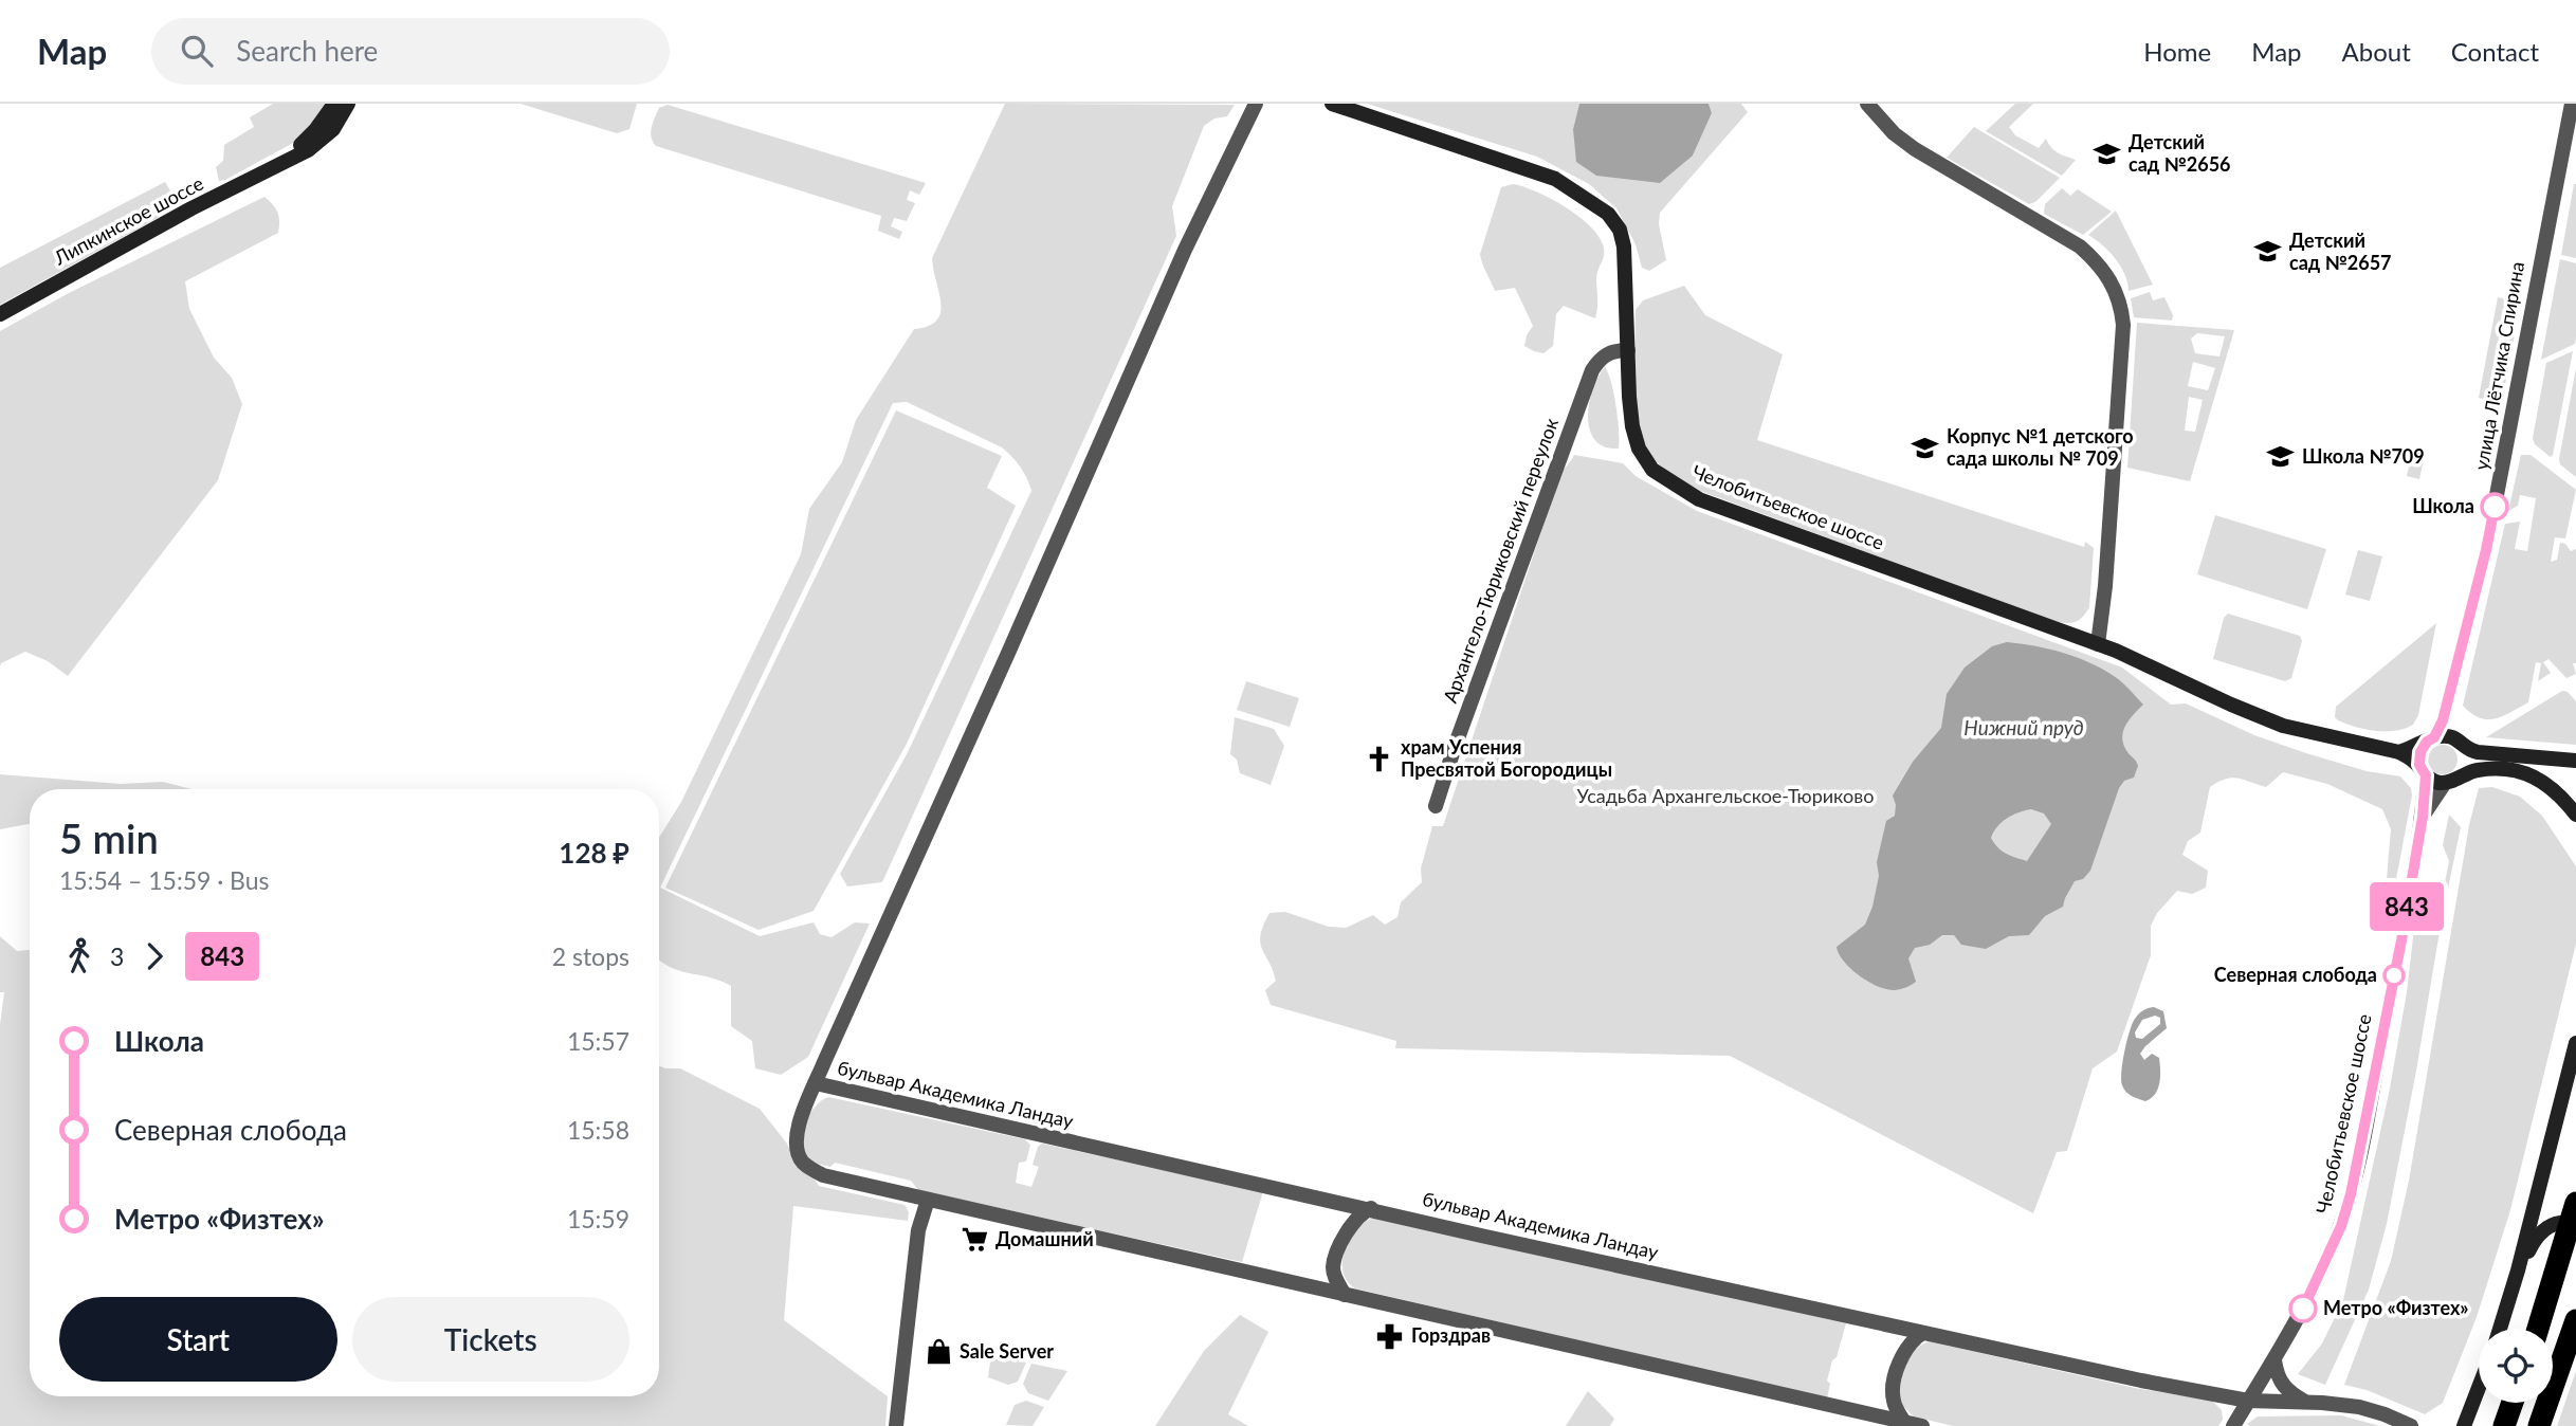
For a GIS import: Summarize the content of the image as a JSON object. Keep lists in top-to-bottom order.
{
  "streets": {
    "street": [
      "Липкинское шоссе",
      "улица Лётчика Спирина",
      "Челобитьевское шоссе",
      "Архангело-Тюриковский переулок",
      "бульвар Академика Ландау"
    ]
  },
  "crossings": [
    ["улица Лётчика Спирина", "Челобитьевское шоссе"],
    ["Челобитьевское шоссе", "Архангело-Тюриковский переулок"],
    ["Челобитьевское шоссе", "бульвар Академика Ландау"]
  ],
  "water": ["Нижний пруд"],
  "parks": ["Усадьба Архангельское-Тюриково"],
  "places": {
    "school or university": [
      "Детский сад №2656",
      "Детский сад №2657",
      "Корпус №1 детского сада школы № 709",
      "Школа №709"
    ],
    "other": ["Школа", "Северная слобода", "Метро «Физтех»"],
    "church": ["храм Успения Пресвятой Богородицы"],
    "supermarket": ["Домашний"],
    "pharmacy": ["Горздрав"],
    "shop": ["Sale Server"]
  },
  "lines": ["bus line 843"],
  "page": {
    "header": "Map",
    "search": "Search here",
    "nav": [
      "Home",
      "Map",
      "About",
      "Contact"
    ],
    "on_map": "843",
    "heading": ["5 min", "15:54 – 15:59 · Bus", "128 ₽"],
    "legs": ["3", "843", "2 stops"],
    "list": [
      {
        "name": "Школа",
        "value": "15:57"
      },
      {
        "name": "Северная слобода",
        "value": "15:58"
      },
      {
        "name": "Метро «Физтех»",
        "value": "15:59"
      }
    ],
    "buttons": ["Start", "Tickets"]
  }
}
